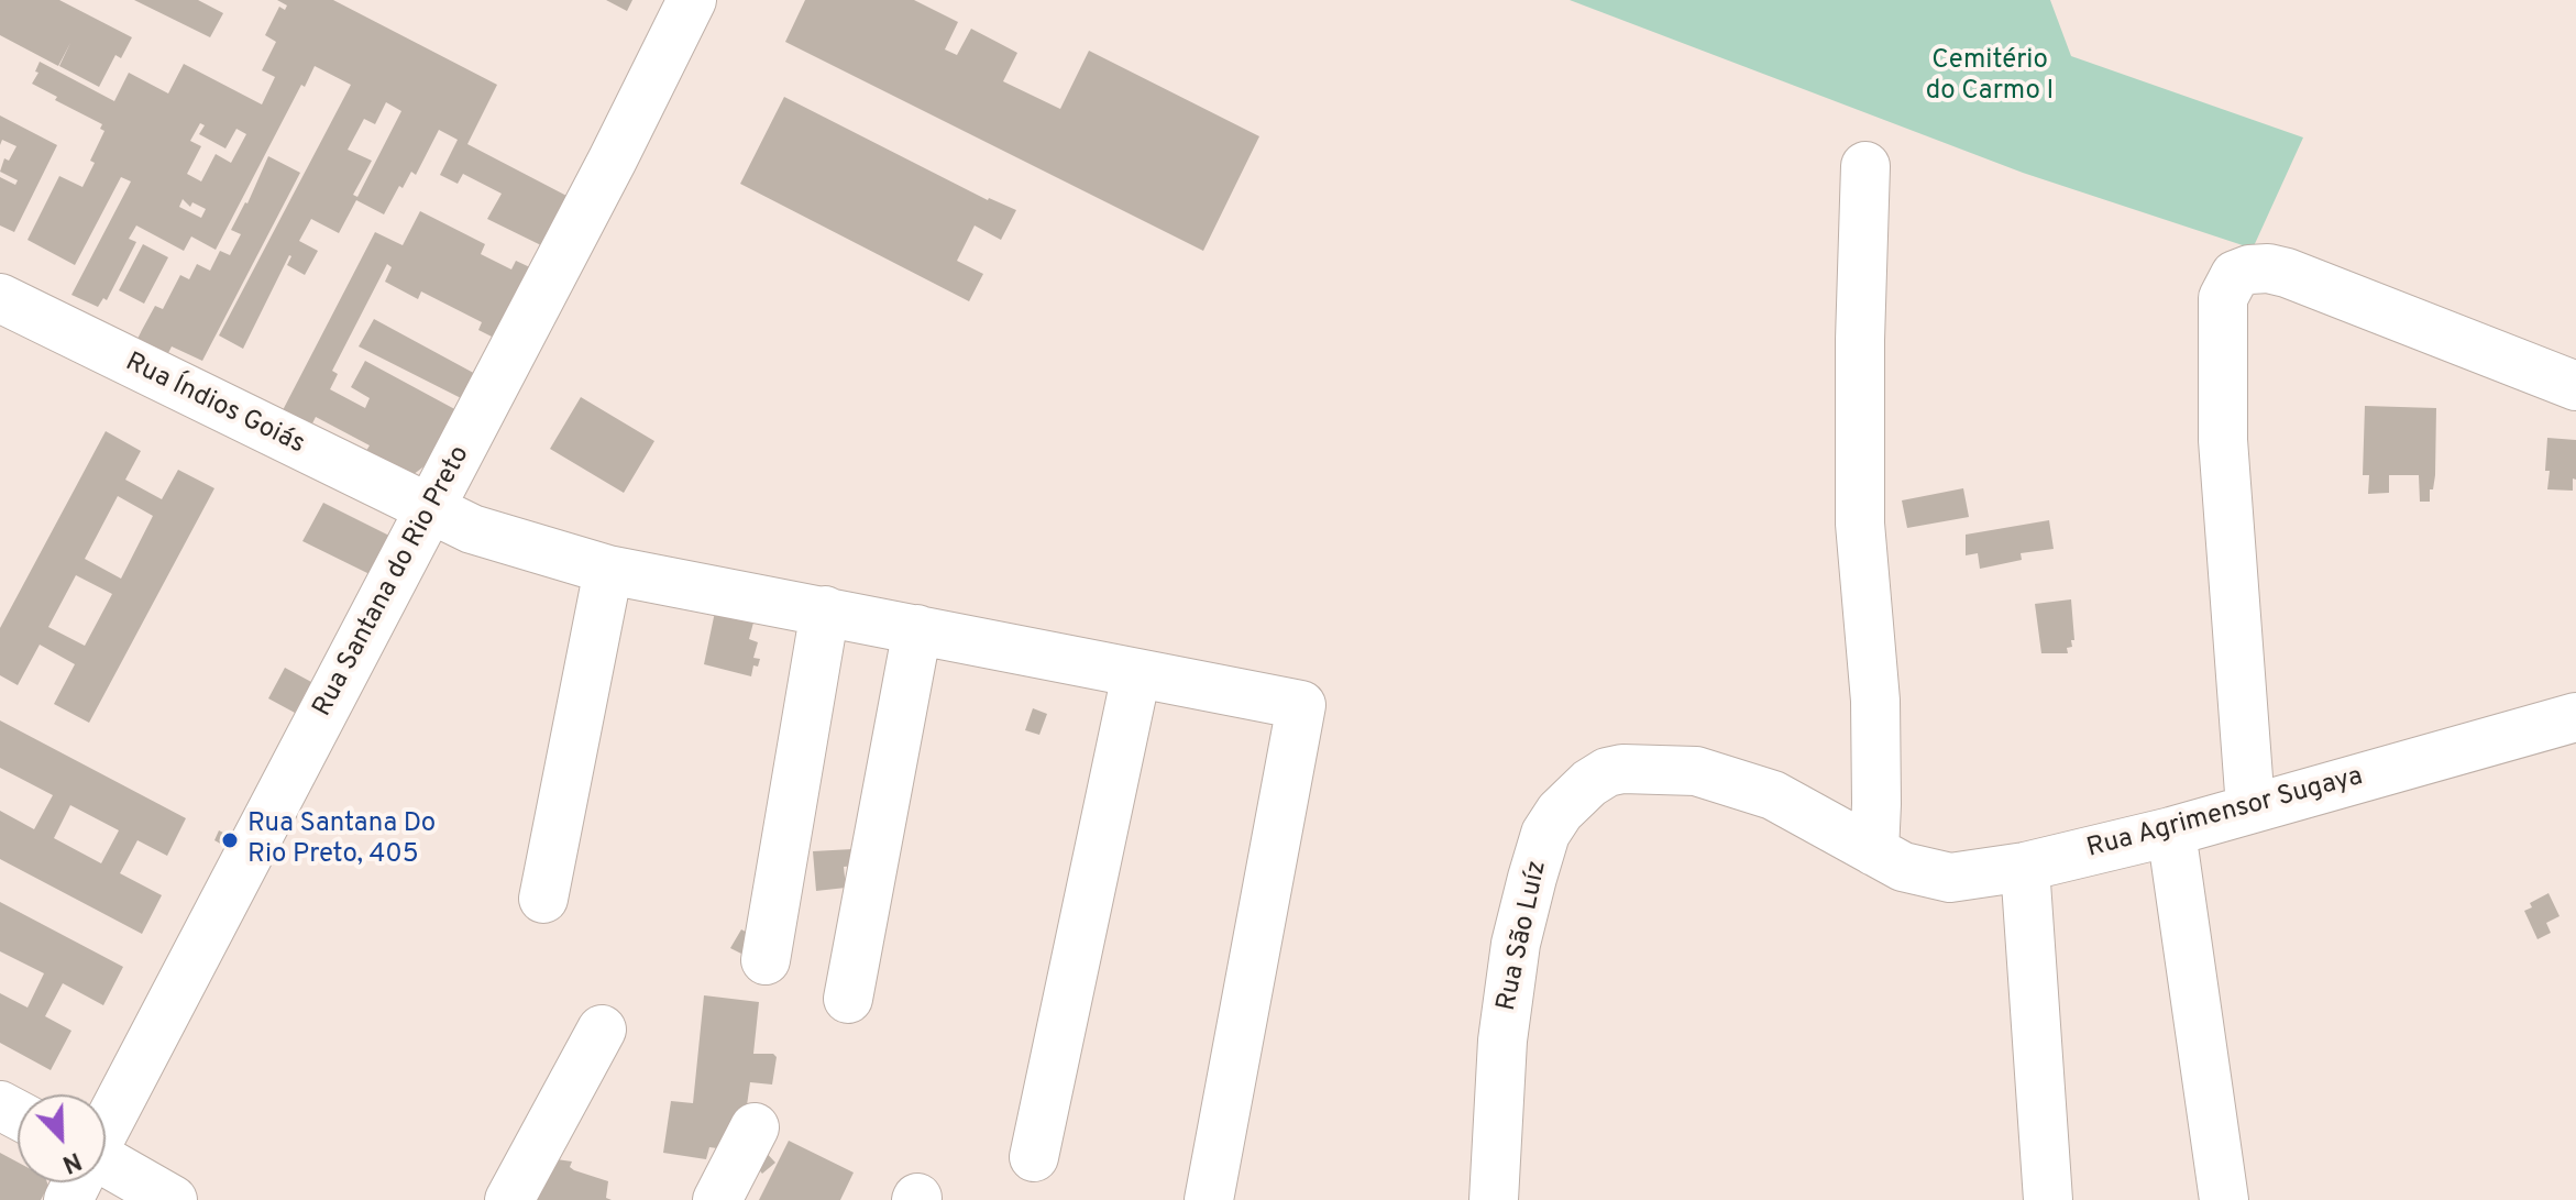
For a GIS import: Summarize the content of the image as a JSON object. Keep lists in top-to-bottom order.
{
  "streets": {
    "street": [
      "Rua Índios Goiás",
      "Rua Santana do Rio Preto",
      "Rua Agrimensor Sugaya",
      "Rua São Luíz"
    ]
  },
  "crossings": [
    ["Rua Índios Goiás", "Rua Santana do Rio Preto"],
    ["Rua Agrimensor Sugaya", "Rua São Luíz"]
  ],
  "parks": ["Cemitério do Carmo I"],
  "places": ["Rua Santana Do Rio Preto, 405"],
  "north": "bottom right"
}
